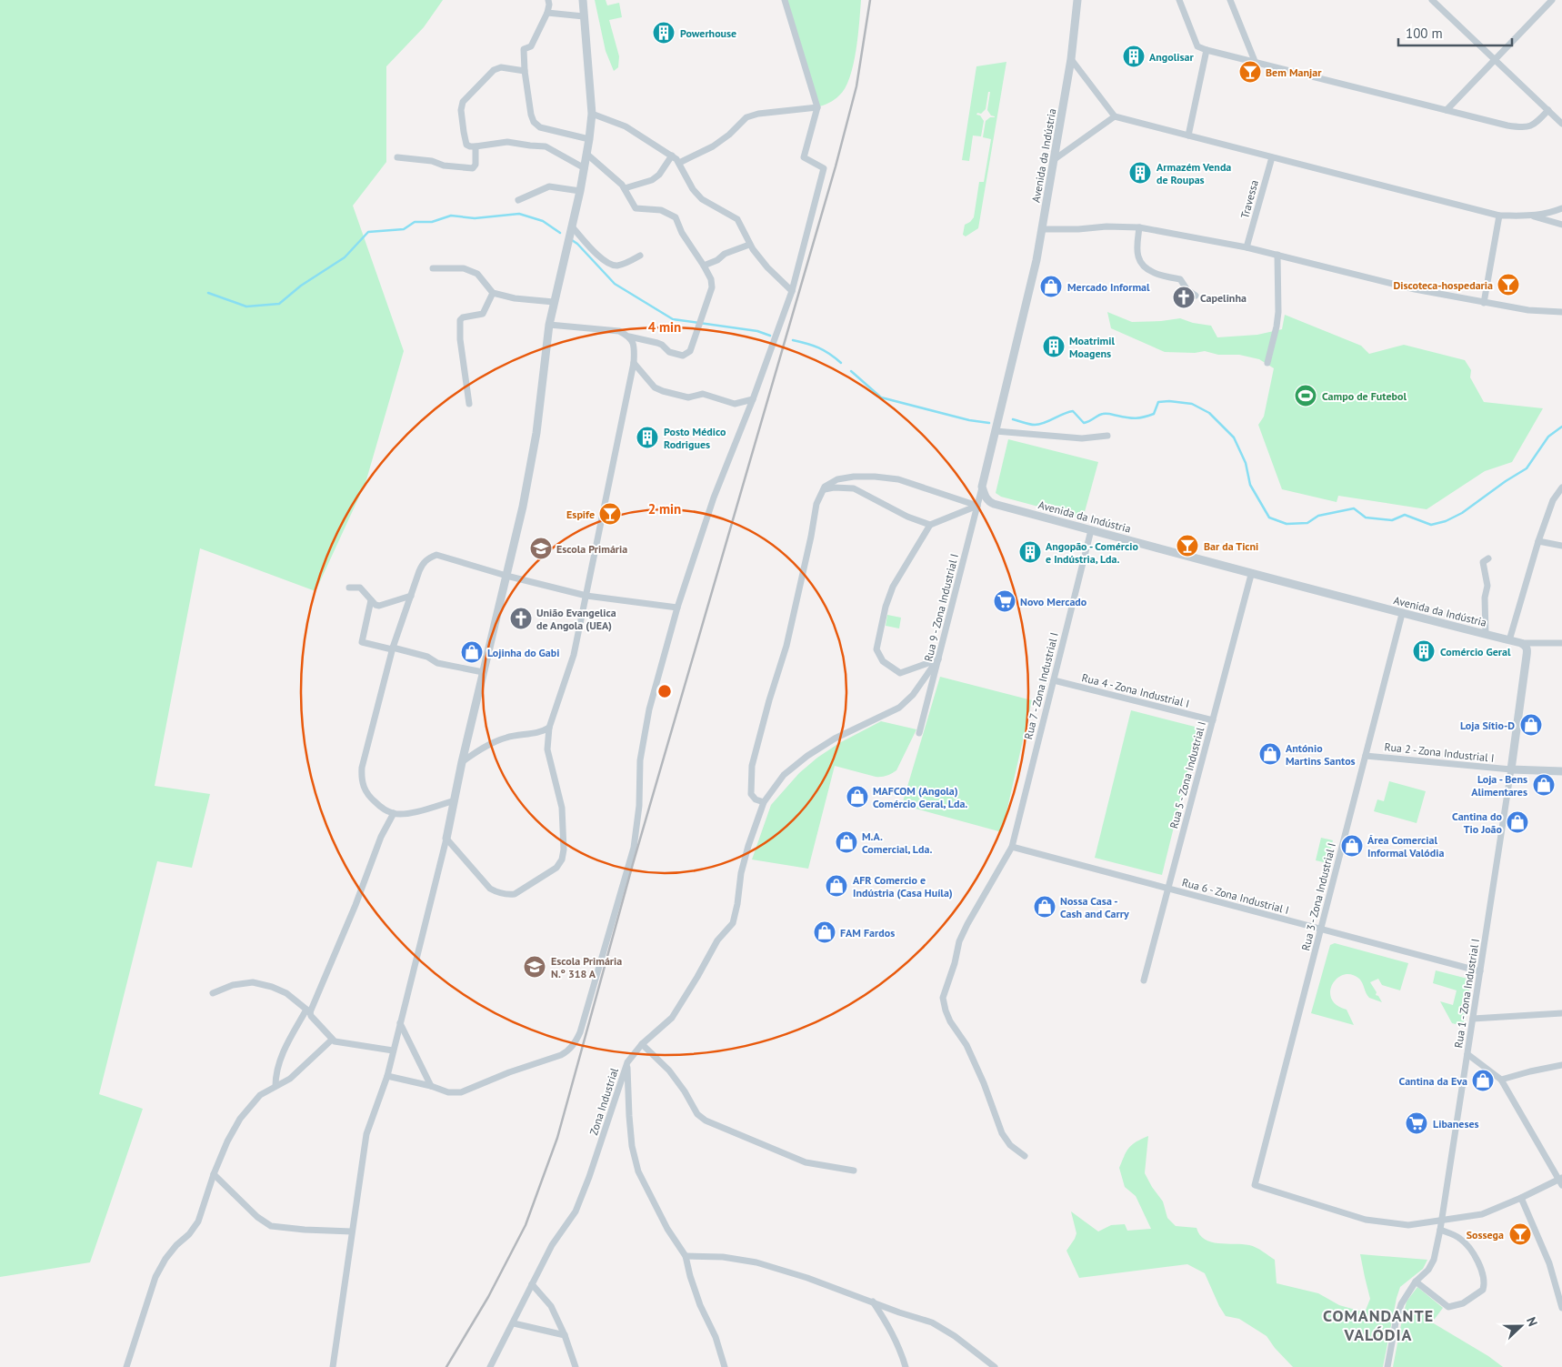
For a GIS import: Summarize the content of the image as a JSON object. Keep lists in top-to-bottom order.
{
  "streets": {
    "street": [
      "Avenida da Indústria",
      "Travessa",
      "Rua 9 - Zona Industrial I",
      "Rua 7 - Zona Industrial I",
      "Rua 4 - Zona Industrial I",
      "Rua 2 - Zona Industrial I",
      "Rua 5 - Zona Industrial I",
      "Rua 6 - Zona Industrial I",
      "Rua 3 - Zona Industrial I",
      "Rua 1 - Zona Industrial I",
      "Zona Industrial"
    ]
  },
  "crossings": [
    ["Avenida da Indústria", "Rua 9 - Zona Industrial I"],
    ["Avenida da Indústria", "Rua 7 - Zona Industrial I"],
    ["Avenida da Indústria", "Rua 5 - Zona Industrial I"],
    ["Avenida da Indústria", "Rua 3 - Zona Industrial I"],
    ["Rua 9 - Zona Industrial I", "Zona Industrial"],
    ["Rua 7 - Zona Industrial I", "Rua 4 - Zona Industrial I"],
    ["Rua 7 - Zona Industrial I", "Rua 6 - Zona Industrial I"],
    ["Rua 4 - Zona Industrial I", "Rua 5 - Zona Industrial I"],
    ["Rua 2 - Zona Industrial I", "Rua 3 - Zona Industrial I"],
    ["Rua 2 - Zona Industrial I", "Rua 1 - Zona Industrial I"],
    ["Rua 5 - Zona Industrial I", "Rua 6 - Zona Industrial I"],
    ["Rua 6 - Zona Industrial I", "Rua 3 - Zona Industrial I"],
    ["Rua 6 - Zona Industrial I", "Rua 1 - Zona Industrial I"],
    ["Rua 3 - Zona Industrial I", "Rua 1 - Zona Industrial I"]
  ],
  "districts": ["COMANDANTE VALÓDIA"],
  "places": {
    "building": [
      "Powerhouse",
      "Angolisar",
      "Armazém Venda de Roupas",
      "Moatrimil Moagens",
      "Posto Médico Rodrigues",
      "Angopão - Comércio e Indústria, Lda.",
      "Comércio Geral"
    ],
    "bar": [
      "Bem Manjar",
      "Discoteca-hospedaria",
      "Espife",
      "Bar da Ticni",
      "Sossega"
    ],
    "shop": [
      "Mercado Informal",
      "Lojinha do Gabi",
      "Loja Sítio-D",
      "António Martins Santos",
      "Loja - Bens Alimentares",
      "MAFCOM (Angola) Comércio Geral, Lda.",
      "Cantina do Tio João",
      "M.A. Comercial, Lda.",
      "Área Comercial Informal Valódia",
      "AFR Comercio e Indústria (Casa Huíla)",
      "Nossa Casa - Cash and Carry",
      "FAM Fardos",
      "Cantina da Eva"
    ],
    "church": ["Capelinha", "União Evangelica de Angola (UEA)"],
    "sports": ["Campo de Futebol"],
    "school or university": ["Escola Primária", "Escola Primária N.º 318 A"],
    "supermarket": ["Novo Mercado", "Libaneses"]
  },
  "scale_bar": "100 m",
  "north": "right",
  "rings": ["4 min", "2 min"]
}
